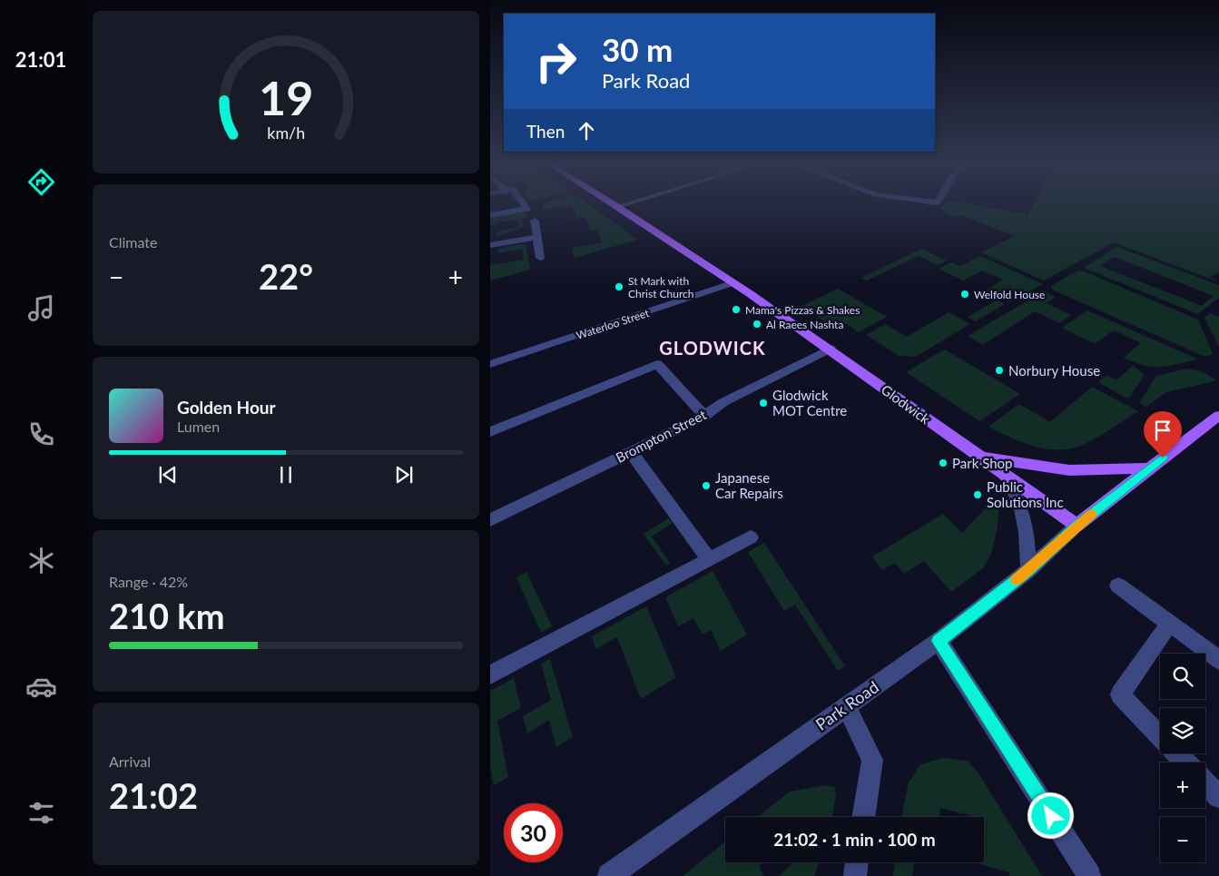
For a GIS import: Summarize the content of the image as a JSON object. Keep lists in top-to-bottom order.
{
  "streets": {
    "main road": ["Glodwick"],
    "street": ["Waterloo Street", "Brompton Street", "Park Road"]
  },
  "crossings": [
    ["Waterloo Street", "Glodwick"],
    ["Glodwick", "Brompton Street"],
    ["Glodwick", "Park Road"]
  ],
  "districts": ["GLODWICK"],
  "places": [
    "St Mark with Christ Church",
    "Welfold House",
    "Mama's Pizzas & Shakes",
    "Al Raees Nashta",
    "Norbury House",
    "Glodwick MOT Centre",
    "Park Shop",
    "Japanese Car Repairs",
    "Public Solutions Inc"
  ],
  "page": {
    "tabs": "21:01",
    "turn": ["30 m", "Park Road"],
    "then": "Then",
    "tile": [
      "Climate",
      ["Range · 42%", "210 km"],
      ["Arrival", "21:02"]
    ],
    "heat": ["−", "22°", "+"],
    "song": ["Golden Hour", "Lumen"],
    "map_buttons": ["+", "−"],
    "limit": "30",
    "trip": "21:02 · 1 min · 100 m",
    "gauge": ["19", "km/h"]
  }
}
